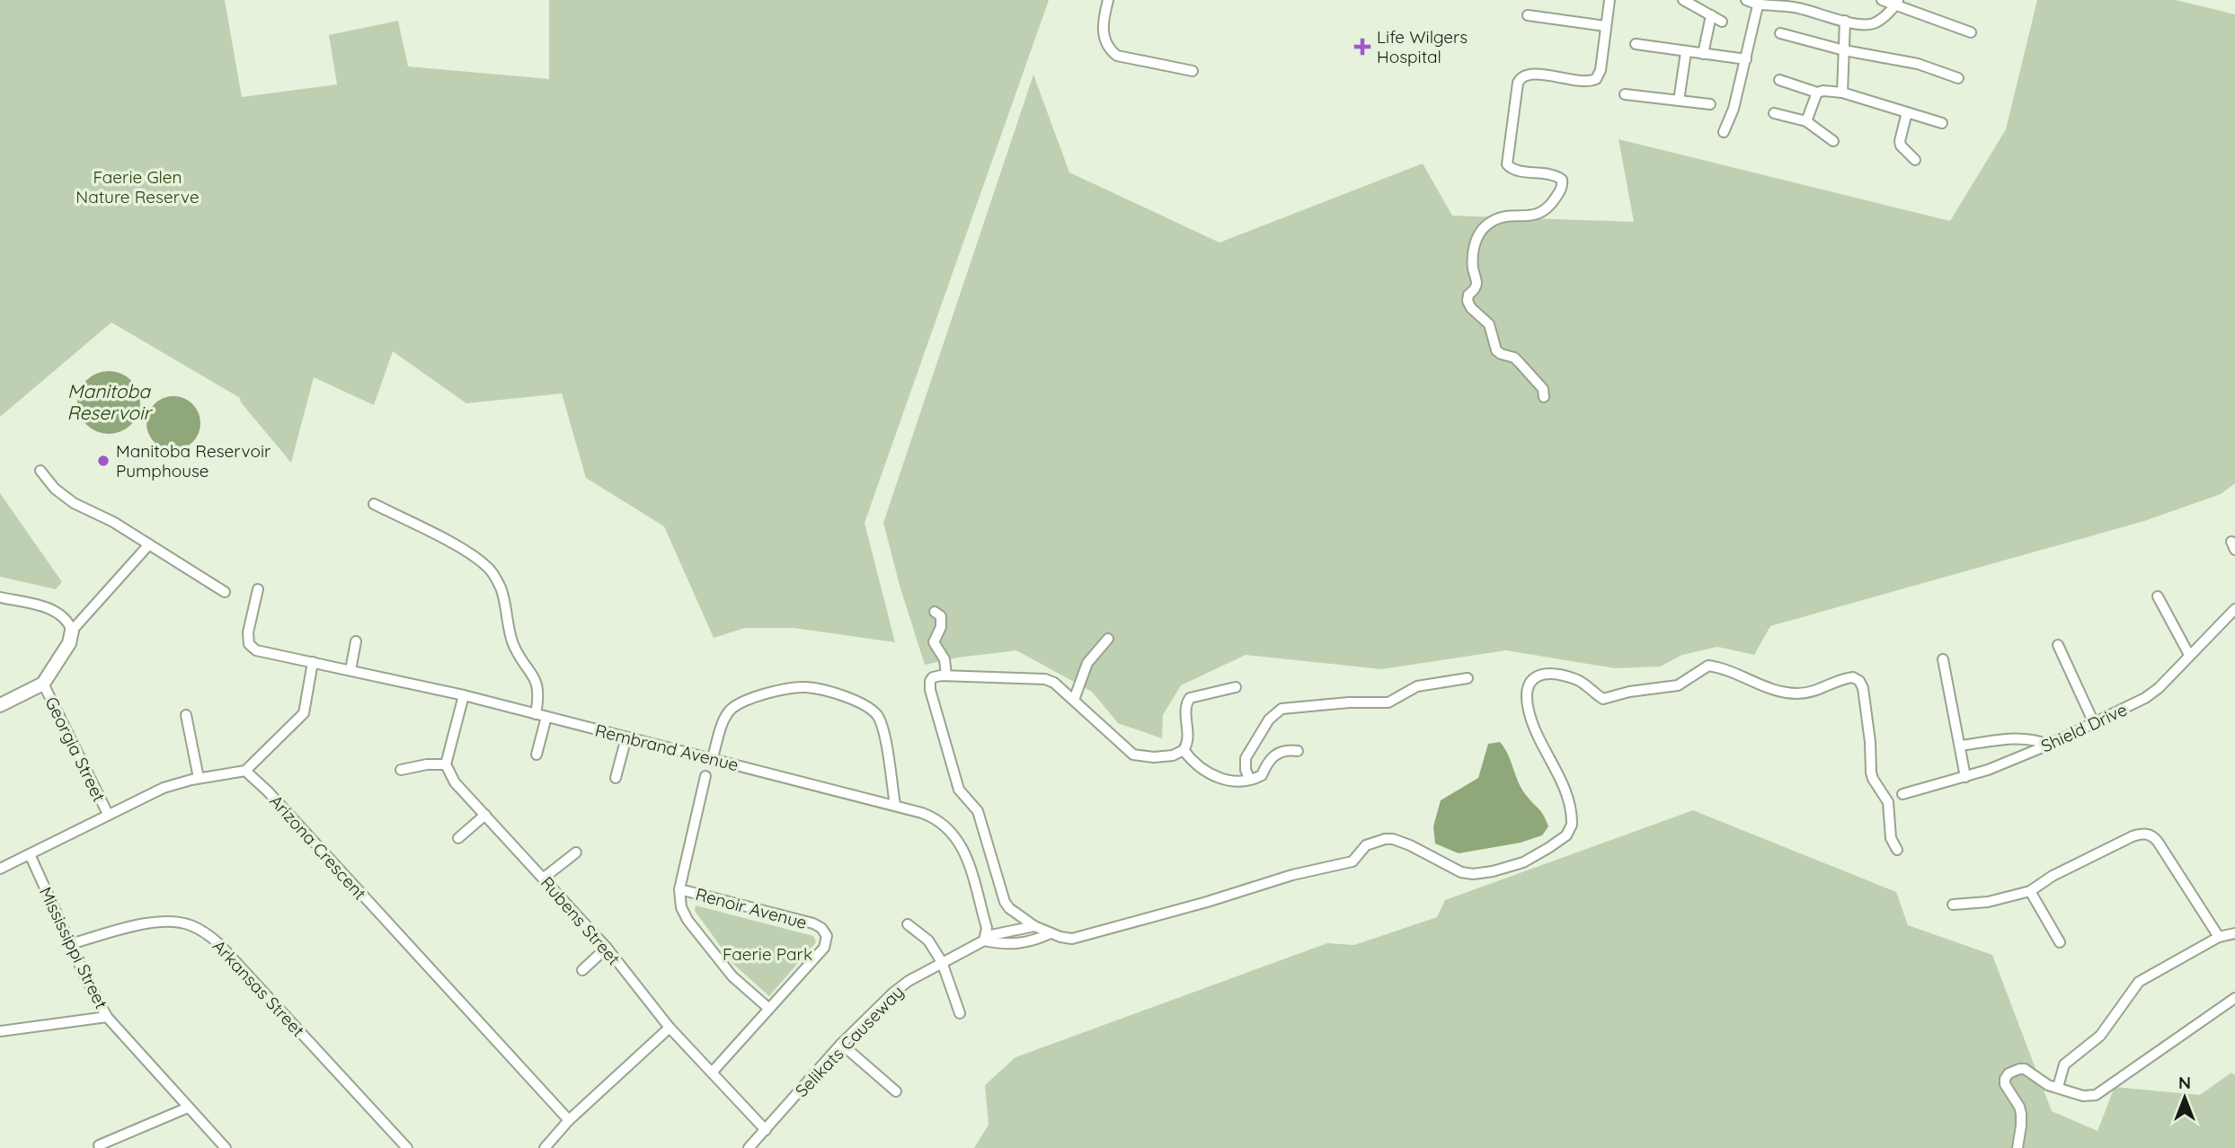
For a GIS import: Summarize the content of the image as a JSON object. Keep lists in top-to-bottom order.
{
  "streets": {
    "street": [
      "Shield Drive",
      "Rembrand Avenue",
      "Georgia Street",
      "Arizona Crescent",
      "Renoir Avenue",
      "Rubens Street",
      "Mississippi Street",
      "Arkansas Street",
      "Selikats Causeway"
    ]
  },
  "crossings": [
    ["Rembrand Avenue", "Selikats Causeway"],
    ["Renoir Avenue", "Rubens Street"],
    ["Rubens Street", "Selikats Causeway"],
    ["Mississippi Street", "Arkansas Street"]
  ],
  "water": ["Manitoba Reservoir"],
  "parks": ["Faerie Glen Nature Reserve", "Faerie Park"],
  "places": {
    "health": ["Life Wilgers Hospital"],
    "other": ["Manitoba Reservoir Pumphouse"]
  },
  "north": "top"
}
